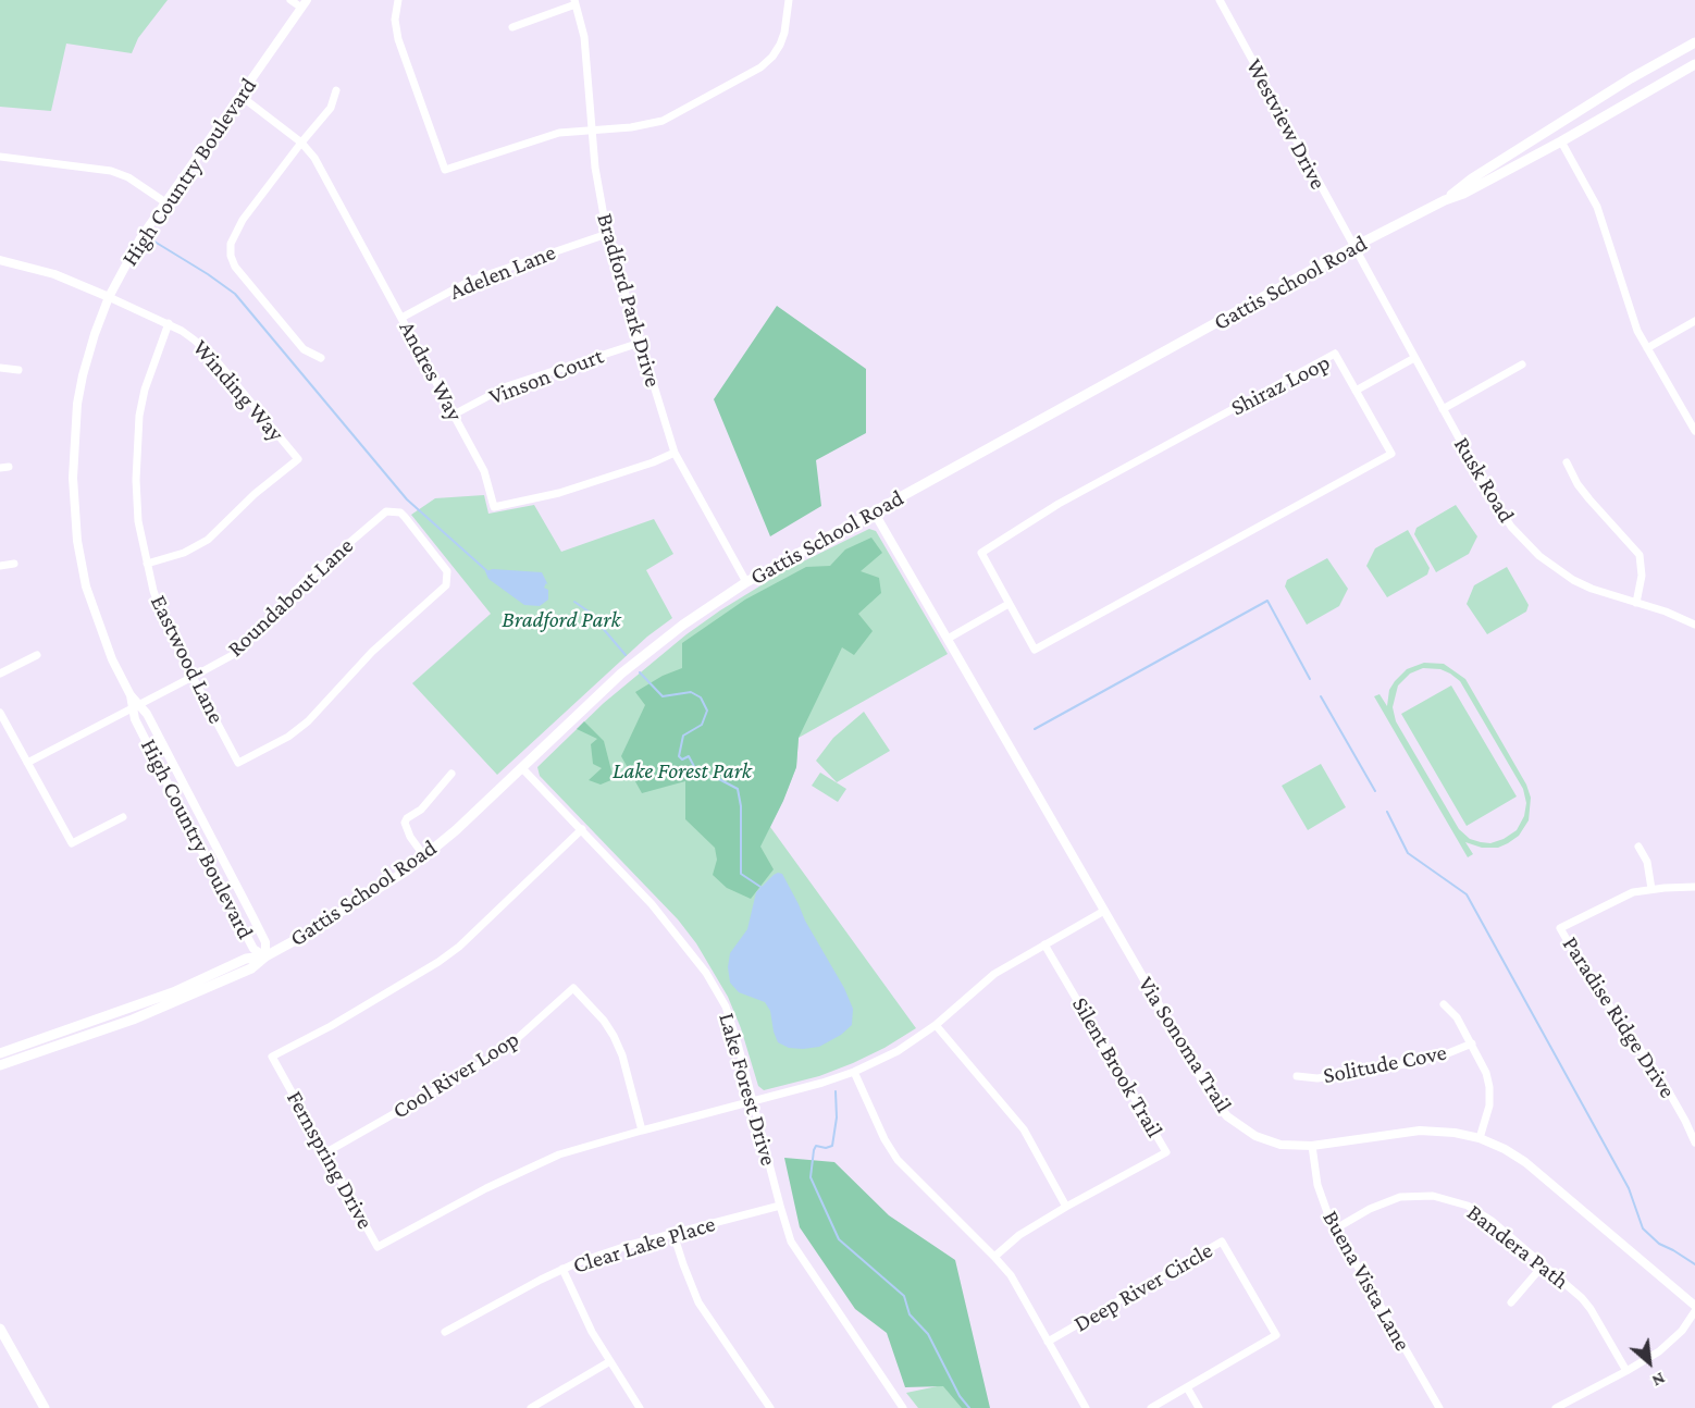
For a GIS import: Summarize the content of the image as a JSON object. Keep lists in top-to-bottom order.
{
  "streets": {
    "main road": ["Gattis School Road"],
    "street": [
      "Westview Drive",
      "High Country Boulevard",
      "Adelen Lane",
      "Bradford Park Drive",
      "Andres Way",
      "Vinson Court",
      "Shiraz Loop",
      "Winding Way",
      "Rusk Road",
      "Roundabout Lane",
      "Eastwood Lane",
      "Paradise Ridge Drive",
      "Via Sonoma Trail",
      "Solitude Cove",
      "Silent Brook Trail",
      "Cool River Loop",
      "Lake Forest Drive",
      "Fernspring Drive",
      "Clear Lake Place",
      "Bandera Path",
      "Buena Vista Lane",
      "Deep River Circle"
    ]
  },
  "crossings": [
    ["Westview Drive", "Gattis School Road"],
    ["Westview Drive", "Rusk Road"],
    ["High Country Boulevard", "Gattis School Road"],
    ["High Country Boulevard", "Andres Way"],
    ["High Country Boulevard", "Winding Way"],
    ["High Country Boulevard", "Roundabout Lane"],
    ["Adelen Lane", "Bradford Park Drive"],
    ["Adelen Lane", "Andres Way"],
    ["Gattis School Road", "Bradford Park Drive"],
    ["Gattis School Road", "Rusk Road"],
    ["Gattis School Road", "Via Sonoma Trail"],
    ["Gattis School Road", "Lake Forest Drive"],
    ["Bradford Park Drive", "Andres Way"],
    ["Bradford Park Drive", "Vinson Court"],
    ["Andres Way", "Vinson Court"],
    ["Winding Way", "Eastwood Lane"],
    ["Roundabout Lane", "Eastwood Lane"],
    ["Via Sonoma Trail", "Fernspring Drive"],
    ["Via Sonoma Trail", "Buena Vista Lane"],
    ["Silent Brook Trail", "Fernspring Drive"],
    ["Silent Brook Trail", "Deep River Circle"],
    ["Cool River Loop", "Fernspring Drive"],
    ["Lake Forest Drive", "Fernspring Drive"],
    ["Lake Forest Drive", "Clear Lake Place"],
    ["Fernspring Drive", "Deep River Circle"],
    ["Bandera Path", "Buena Vista Lane"]
  ],
  "parks": ["Bradford Park", "Lake Forest Park"],
  "north": "bottom right"
}
